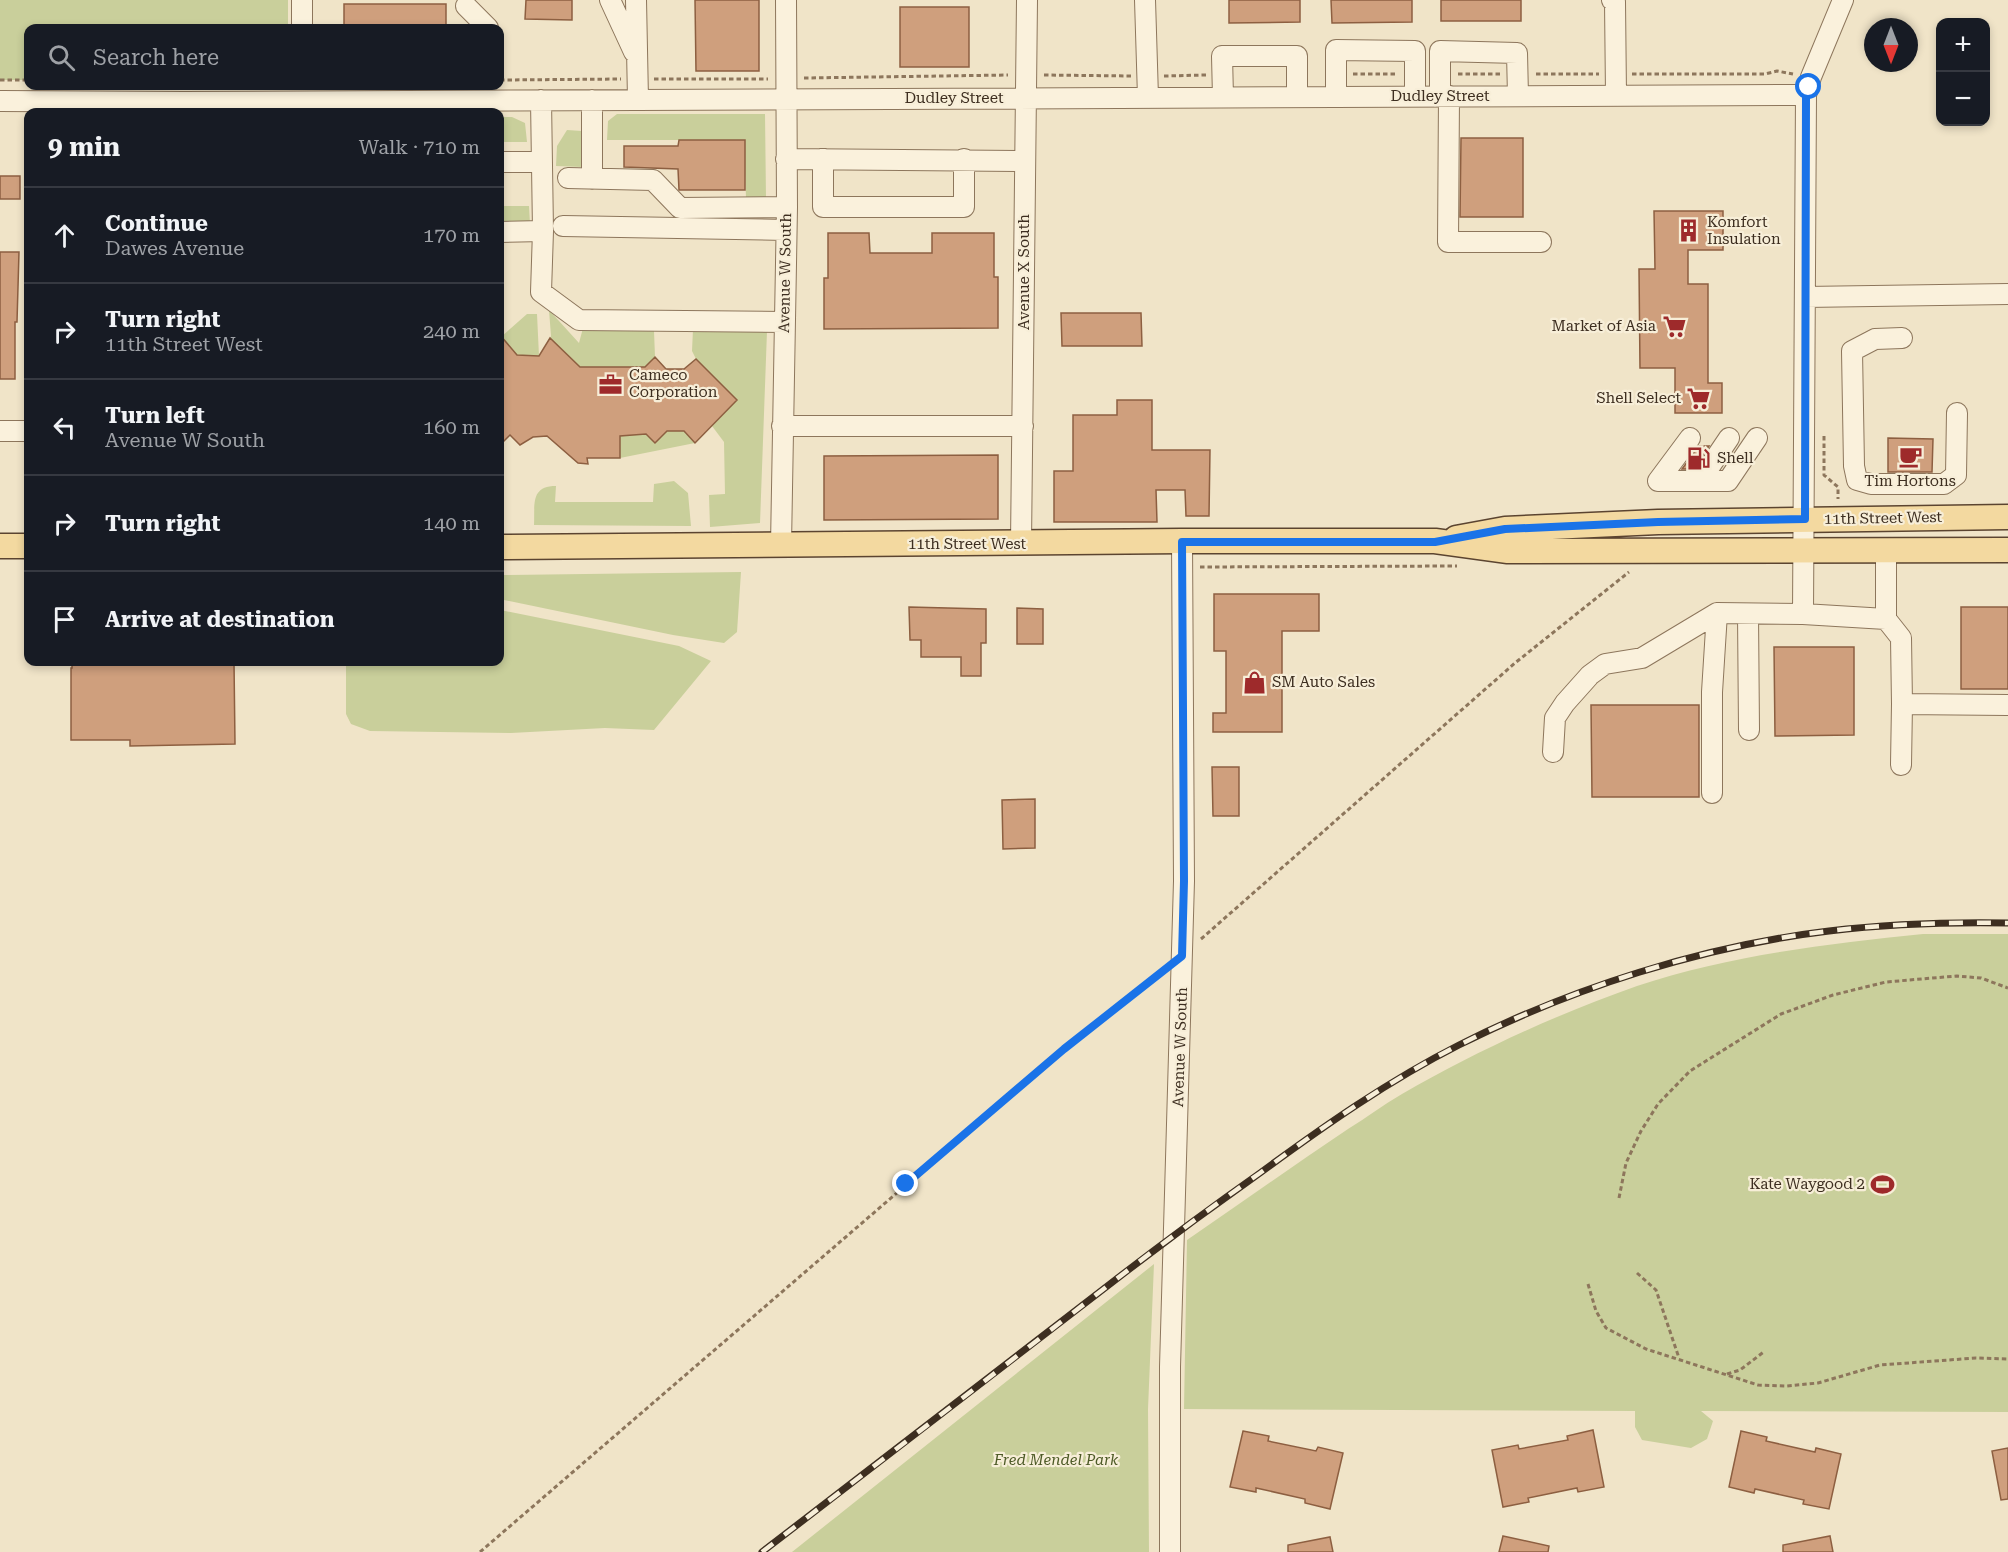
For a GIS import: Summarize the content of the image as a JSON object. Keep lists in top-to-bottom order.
{
  "streets": {
    "main road": ["11th Street West"],
    "street": ["Dudley Street", "Avenue X South", "Avenue W South"]
  },
  "crossings": [
    ["Dudley Street", "Avenue X South"],
    ["Dudley Street", "Avenue W South"],
    ["Avenue X South", "11th Street West"],
    ["Avenue W South", "11th Street West"]
  ],
  "parks": ["Fred Mendel Park"],
  "places": {
    "building": ["Komfort Insulation"],
    "supermarket": ["Market of Asia", "Shell Select"],
    "office": ["Cameco Corporation"],
    "cafe": ["Tim Hortons"],
    "fuel station": ["Shell"],
    "shop": ["SM Auto Sales"],
    "sports": ["Kate Waygood 2"]
  },
  "north": "bottom",
  "page": {
    "map_buttons": ["+", "−"],
    "search": "Search here",
    "heading": ["9 min", "Walk · 710 m"],
    "list": [
      ["Continue", "Dawes Avenue", "170 m"],
      ["Turn right", "11th Street West", "240 m"],
      ["Turn left", "Avenue W South", "160 m"],
      ["Turn right", "140 m"],
      "Arrive at destination"
    ]
  }
}
